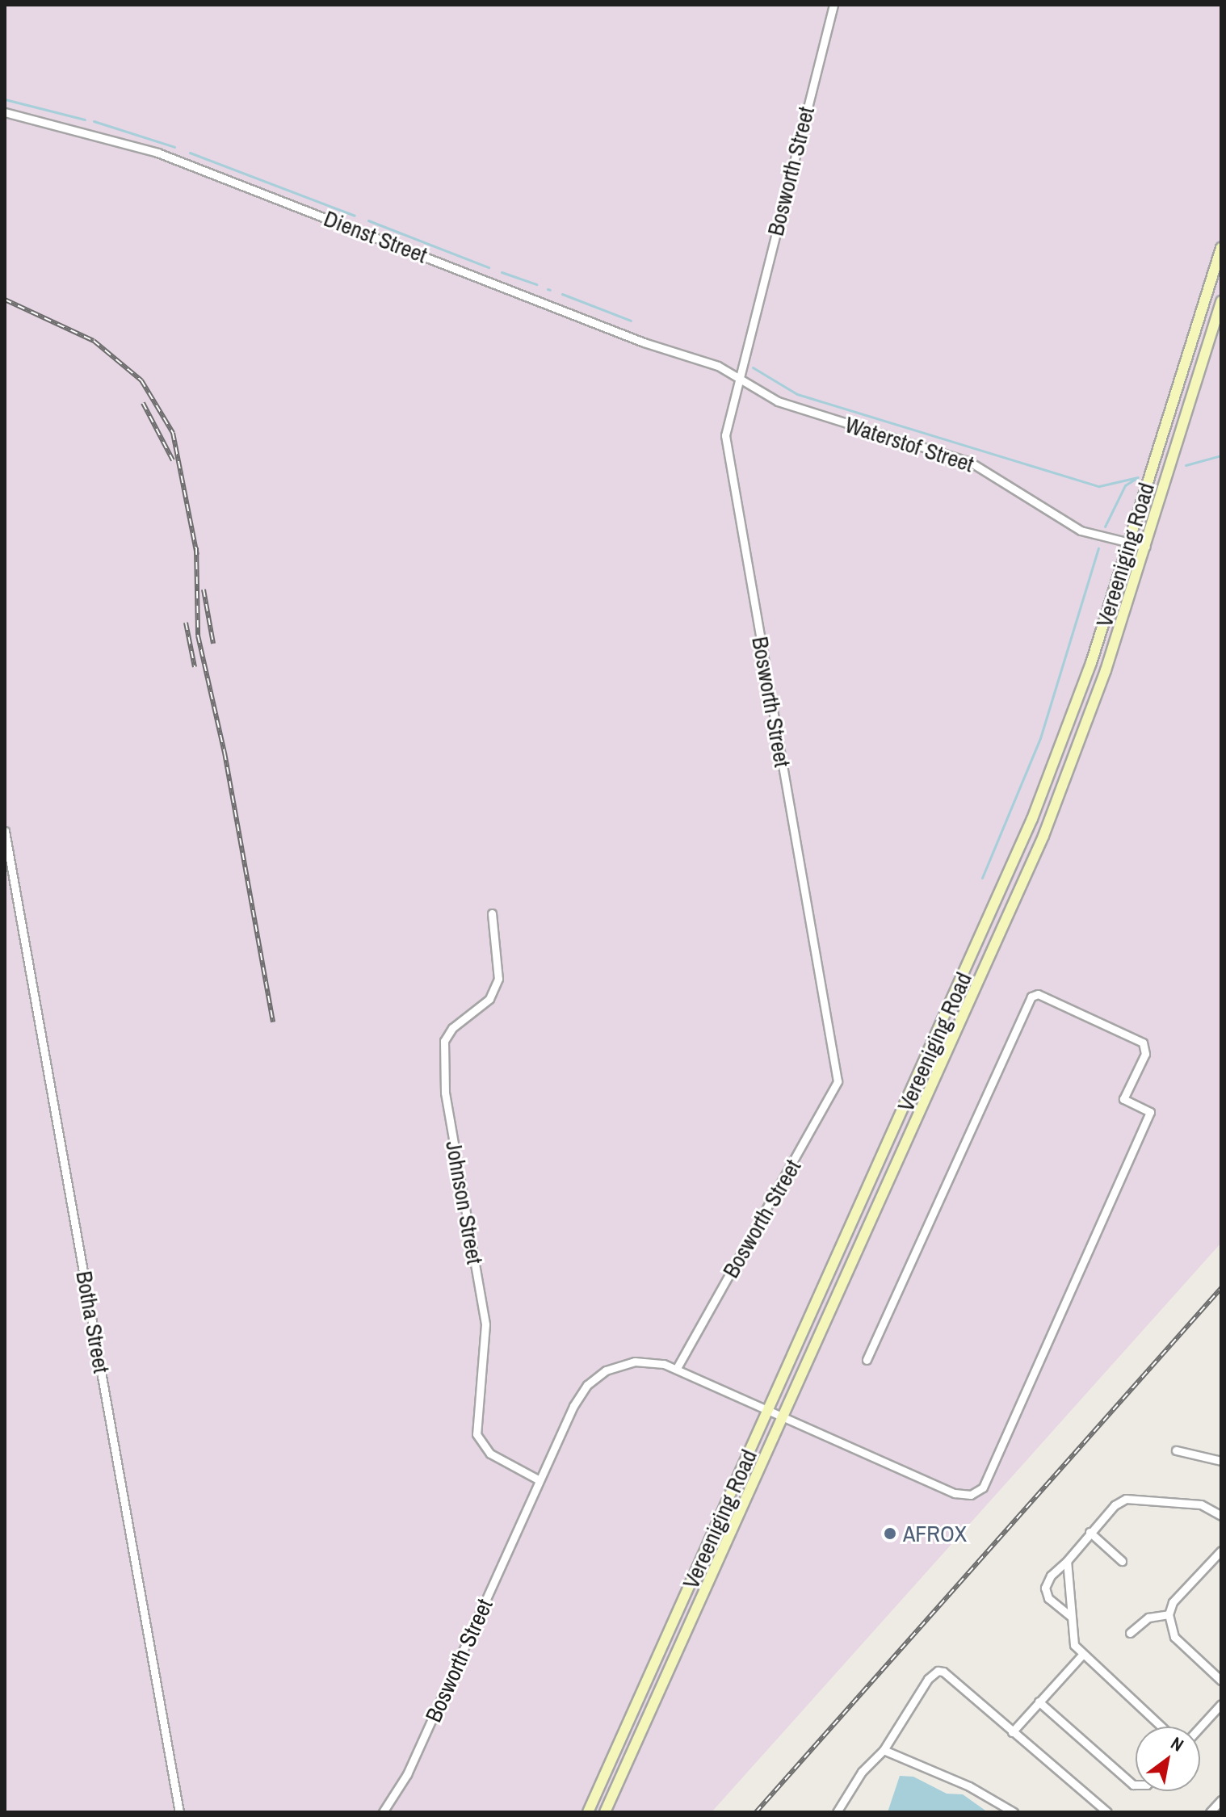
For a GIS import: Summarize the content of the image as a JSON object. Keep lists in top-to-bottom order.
{
  "streets": {
    "main road": ["Vereeniging Road"],
    "street": [
      "Bosworth Street",
      "Dienst Street",
      "Waterstof Street",
      "Johnson Street",
      "Botha Street"
    ]
  },
  "crossings": [
    ["Bosworth Street", "Dienst Street"],
    ["Bosworth Street", "Waterstof Street"],
    ["Bosworth Street", "Vereeniging Road"],
    ["Bosworth Street", "Johnson Street"],
    ["Dienst Street", "Waterstof Street"],
    ["Waterstof Street", "Vereeniging Road"]
  ],
  "places": ["AFROX"],
  "north": "top right"
}
